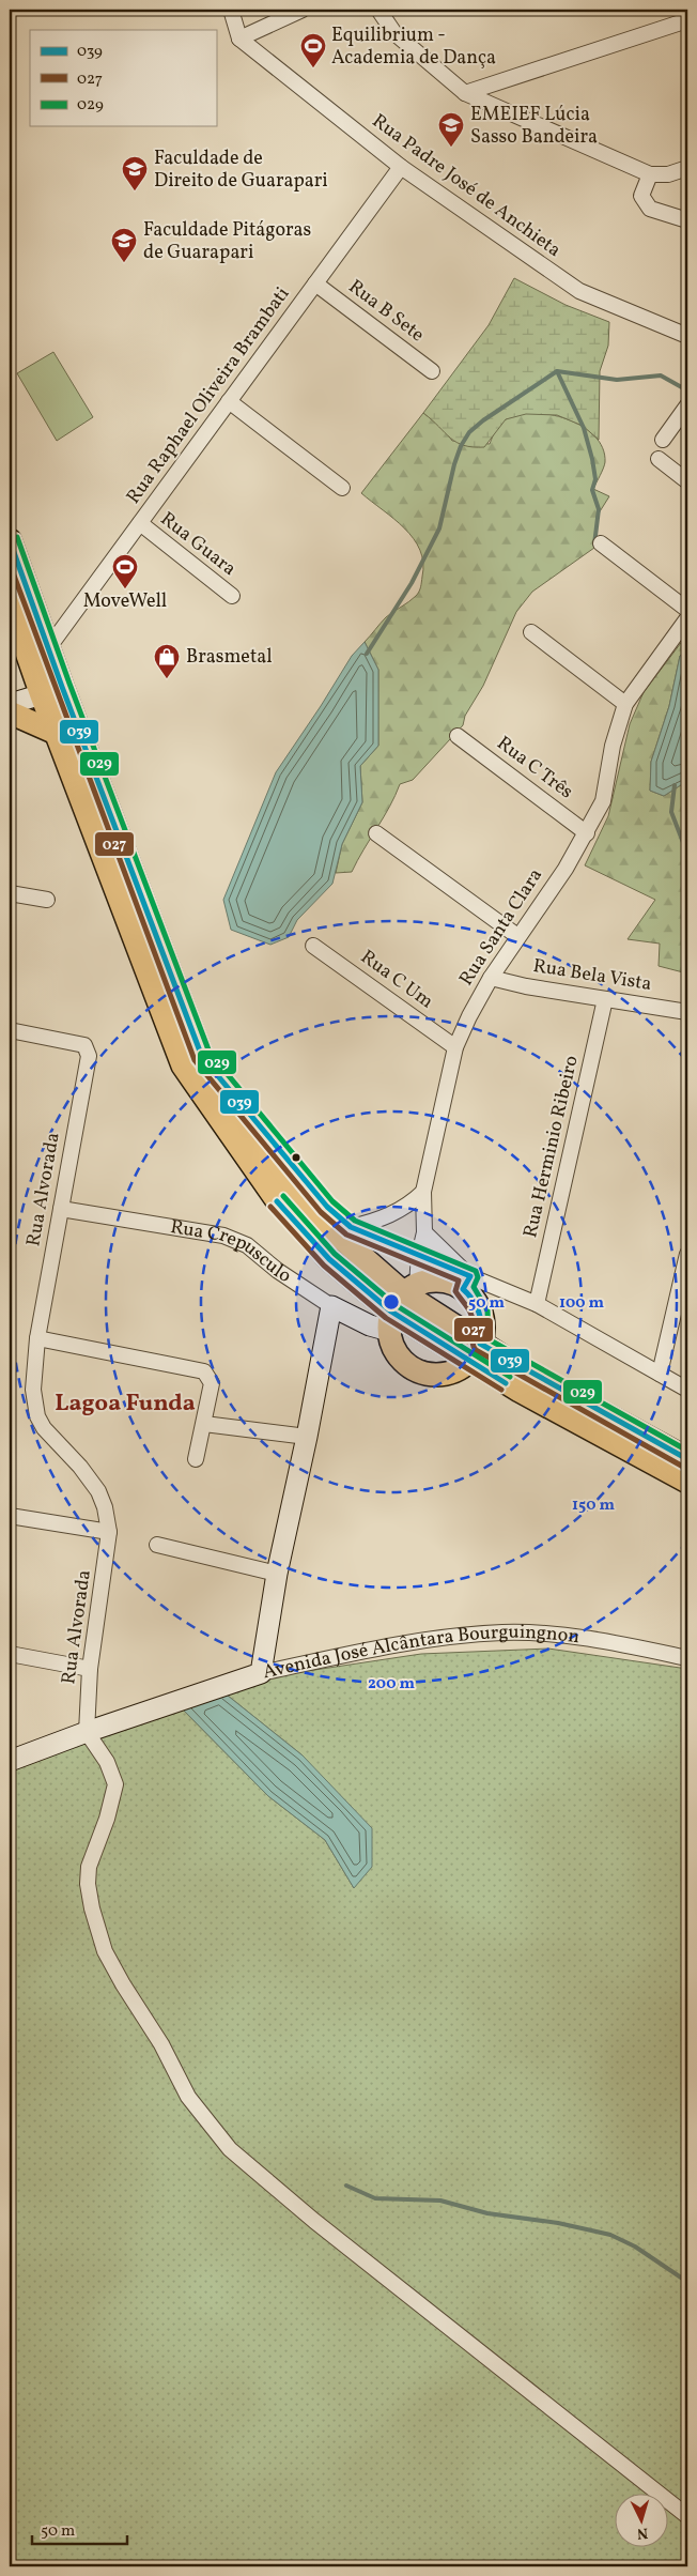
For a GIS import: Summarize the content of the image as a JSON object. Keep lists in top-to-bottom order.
{
  "streets": {
    "street": [
      "Rua Padre José de Anchieta",
      "Rua B Sete",
      "Rua Raphael Oliveira Brambati",
      "Rua Guara",
      "Rua C Três",
      "Rua Santa Clara",
      "Rua Bela Vista",
      "Rua C Um",
      "Rua Herminio Ribeiro",
      "Rua Alvorada",
      "Rua Crepusculo",
      "Avenida José Alcântara Bourguingnon"
    ]
  },
  "crossings": [
    ["Rua Padre José de Anchieta", "Rua Raphael Oliveira Brambati"],
    ["Rua B Sete", "Rua Raphael Oliveira Brambati"],
    ["Rua Raphael Oliveira Brambati", "Rua Guara"],
    ["Rua C Três", "Rua Santa Clara"],
    ["Rua Santa Clara", "Rua Bela Vista"],
    ["Rua Santa Clara", "Rua C Um"],
    ["Rua Bela Vista", "Rua Herminio Ribeiro"],
    ["Rua Alvorada", "Rua Crepusculo"],
    ["Rua Alvorada", "Avenida José Alcântara Bourguingnon"]
  ],
  "districts": ["Lagoa Funda"],
  "places": {
    "sports": ["Equilibrium - Academia de Dança", "MoveWell"],
    "school or university": ["EMEIEF Lúcia Sasso Bandeira", "Faculdade de Direito de Guarapari", "Faculdade Pitágoras de Guarapari"],
    "shop": ["Brasmetal"]
  },
  "lines": ["transit line 029", "transit line 039", "transit line 027"],
  "legend": ["039", "027", "029"],
  "scale_bar": "50 m",
  "north": "bottom",
  "rings": [
    "50 m",
    "100 m",
    "150 m",
    "200 m"
  ]
}
